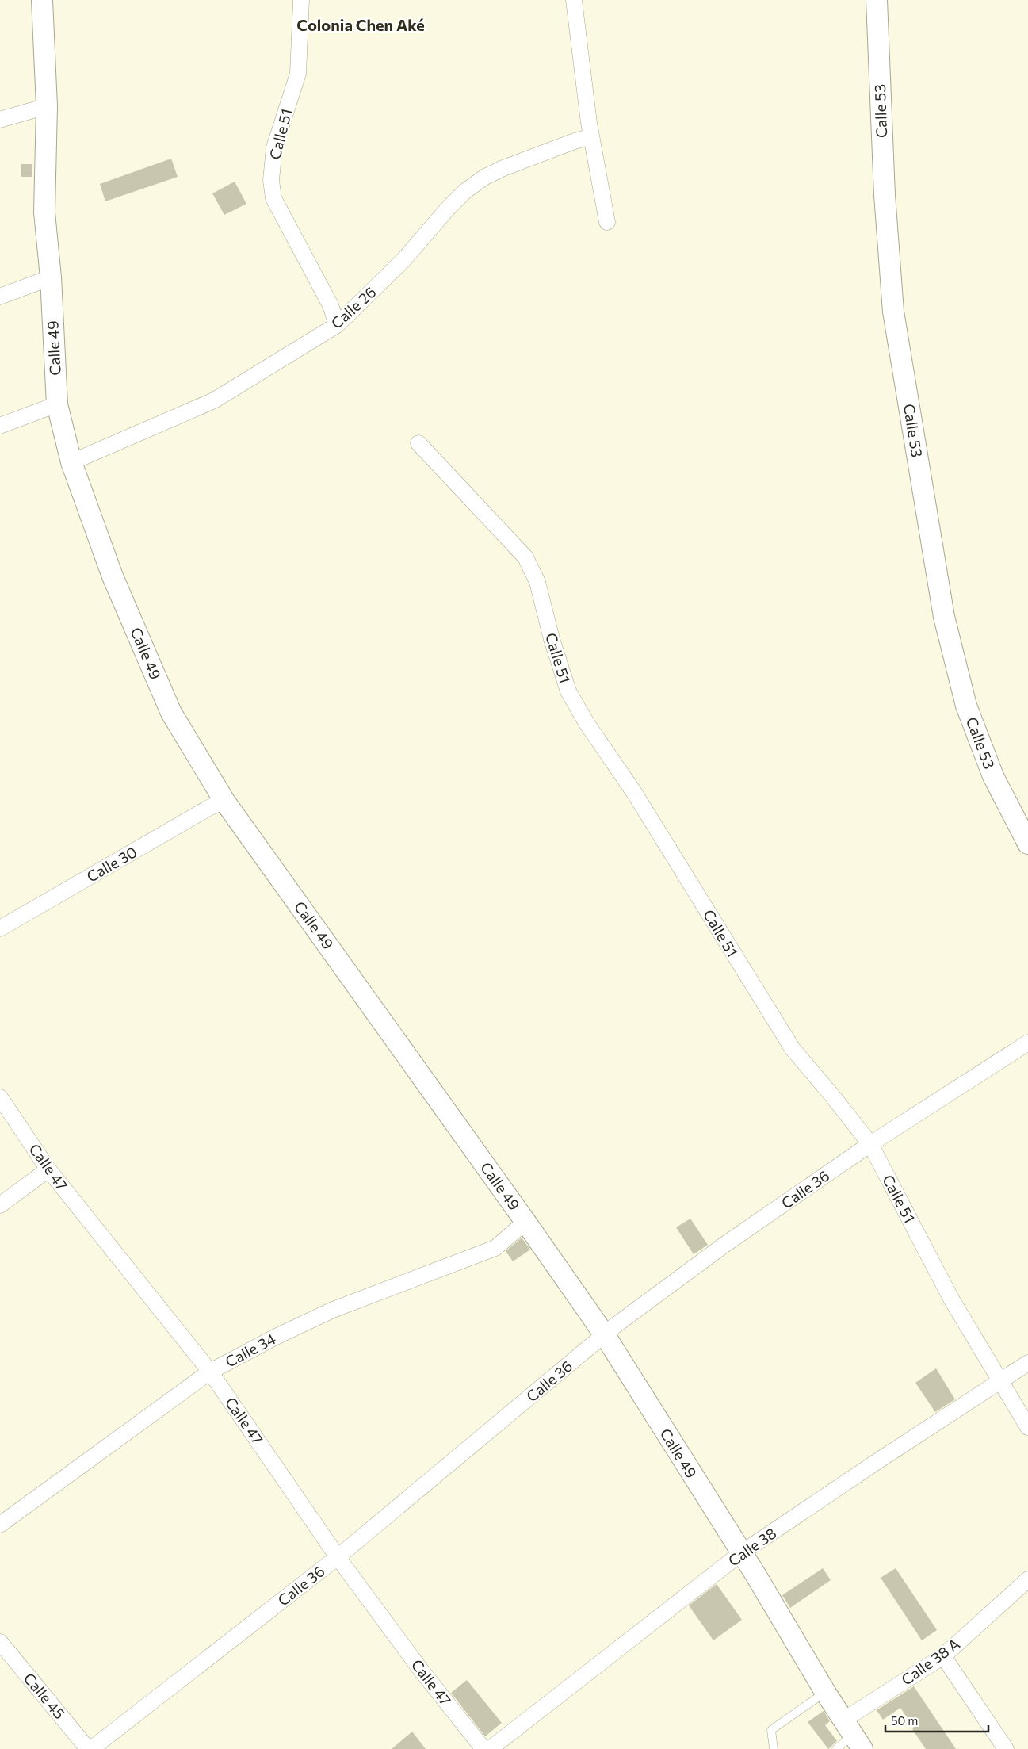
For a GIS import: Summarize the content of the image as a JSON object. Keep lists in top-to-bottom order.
{
  "streets": {
    "street": [
      "Calle 53",
      "Calle 51",
      "Calle 26",
      "Calle 49",
      "Calle 30",
      "Calle 47",
      "Calle 36",
      "Calle 34",
      "Calle 38",
      "Calle 38 A",
      "Calle 45"
    ]
  },
  "crossings": [
    ["Calle 51", "Calle 26"],
    ["Calle 51", "Calle 36"],
    ["Calle 51", "Calle 38"],
    ["Calle 26", "Calle 49"],
    ["Calle 49", "Calle 30"],
    ["Calle 49", "Calle 36"],
    ["Calle 49", "Calle 34"],
    ["Calle 49", "Calle 38"],
    ["Calle 49", "Calle 38 A"],
    ["Calle 47", "Calle 36"],
    ["Calle 47", "Calle 34"],
    ["Calle 36", "Calle 45"]
  ],
  "districts": ["Colonia Chen Aké"],
  "scale_bar": "50 m"
}
